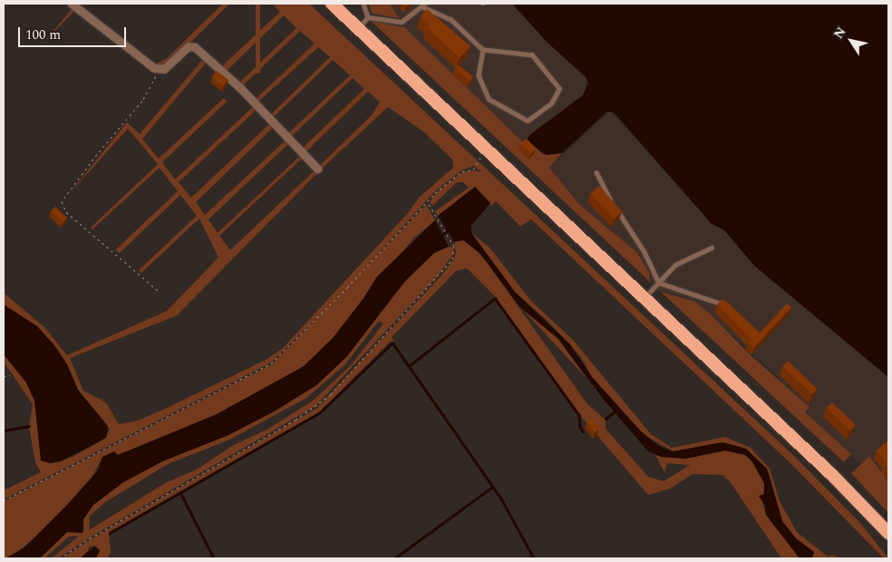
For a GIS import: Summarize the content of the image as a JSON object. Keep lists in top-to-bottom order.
{
  "scale_bar": "100 m",
  "north": "top left"
}
